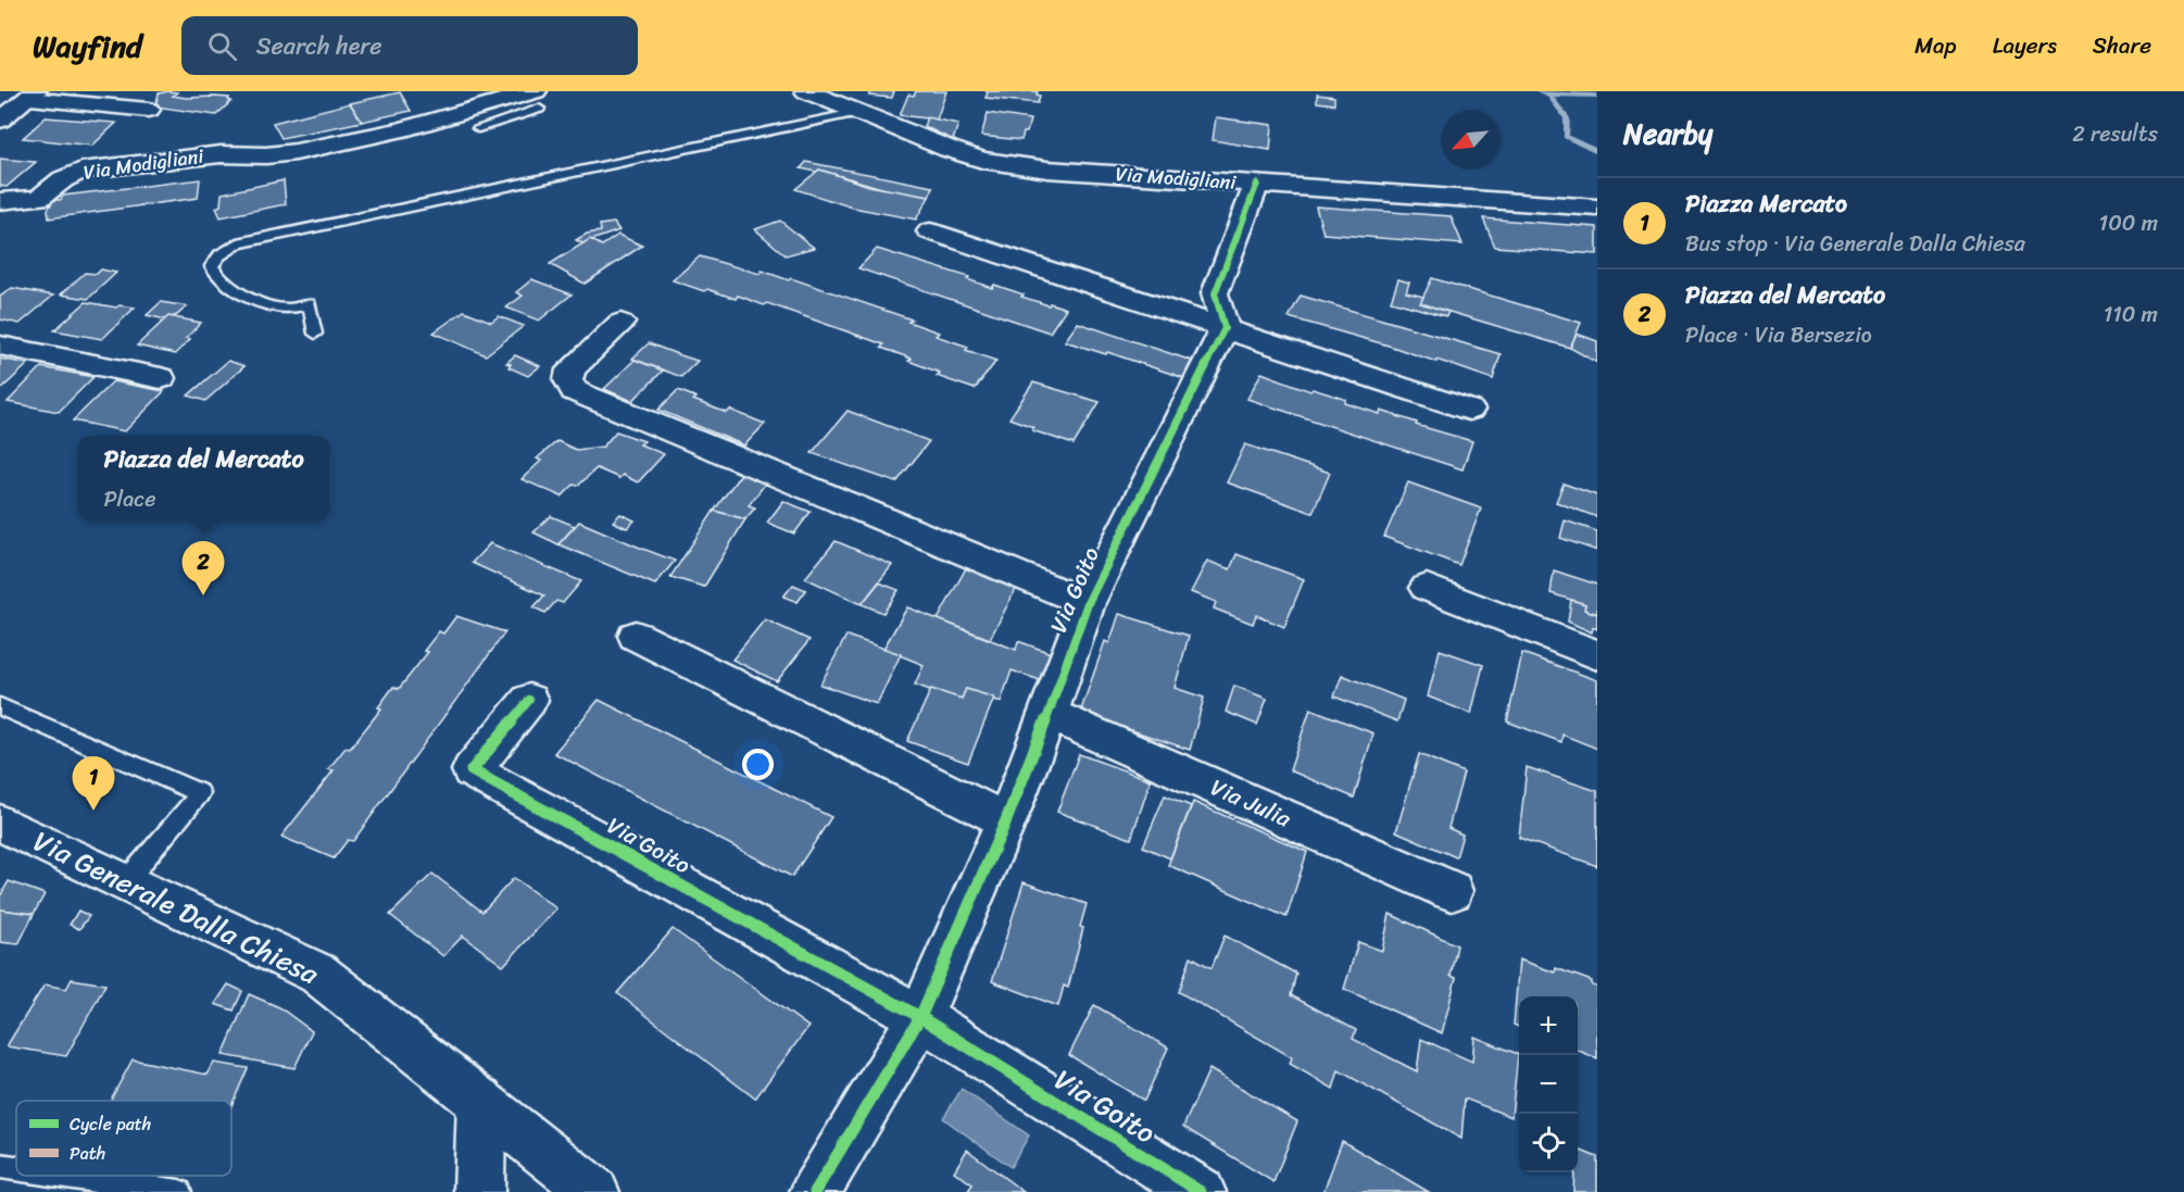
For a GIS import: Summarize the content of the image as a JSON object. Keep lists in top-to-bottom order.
{
  "streets": {
    "street": [
      "Via Modigliani",
      "Via Goito",
      "Via Julia",
      "Via Generale Dalla Chiesa"
    ]
  },
  "crossings": [
    ["Via Goito", "Via Julia"]
  ],
  "legend": ["Cycle path", "Path"],
  "north": "bottom left",
  "page": {
    "header": "Wayfind",
    "search": "Search here",
    "nav": ["Map", "Layers", "Share"],
    "heading": ["Nearby", "2 results"],
    "list": [
      {
        "mark": "1",
        "name": "Piazza Mercato",
        "note": "Bus stop · Via Generale Dalla Chiesa",
        "value": "100 m"
      },
      {
        "mark": "2",
        "name": "Piazza del Mercato",
        "note": "Place · Via Bersezio",
        "value": "110 m"
      }
    ],
    "popup": ["Piazza del Mercato", "Place"],
    "pins": ["2", "1"],
    "map_buttons": ["+", "−"]
  }
}
